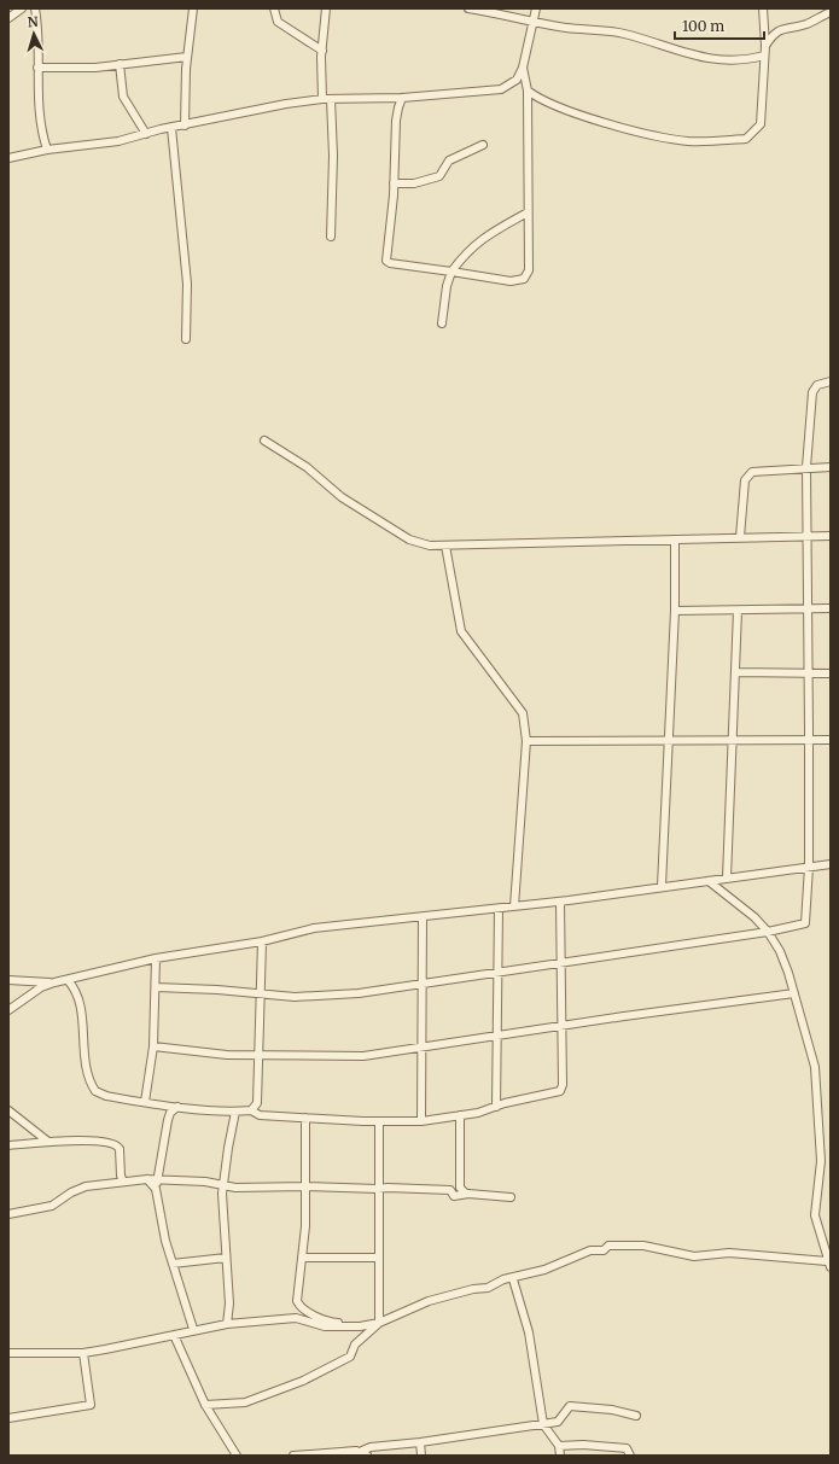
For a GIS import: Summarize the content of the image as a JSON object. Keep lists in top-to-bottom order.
{
  "scale_bar": "100 m",
  "north": "top"
}
